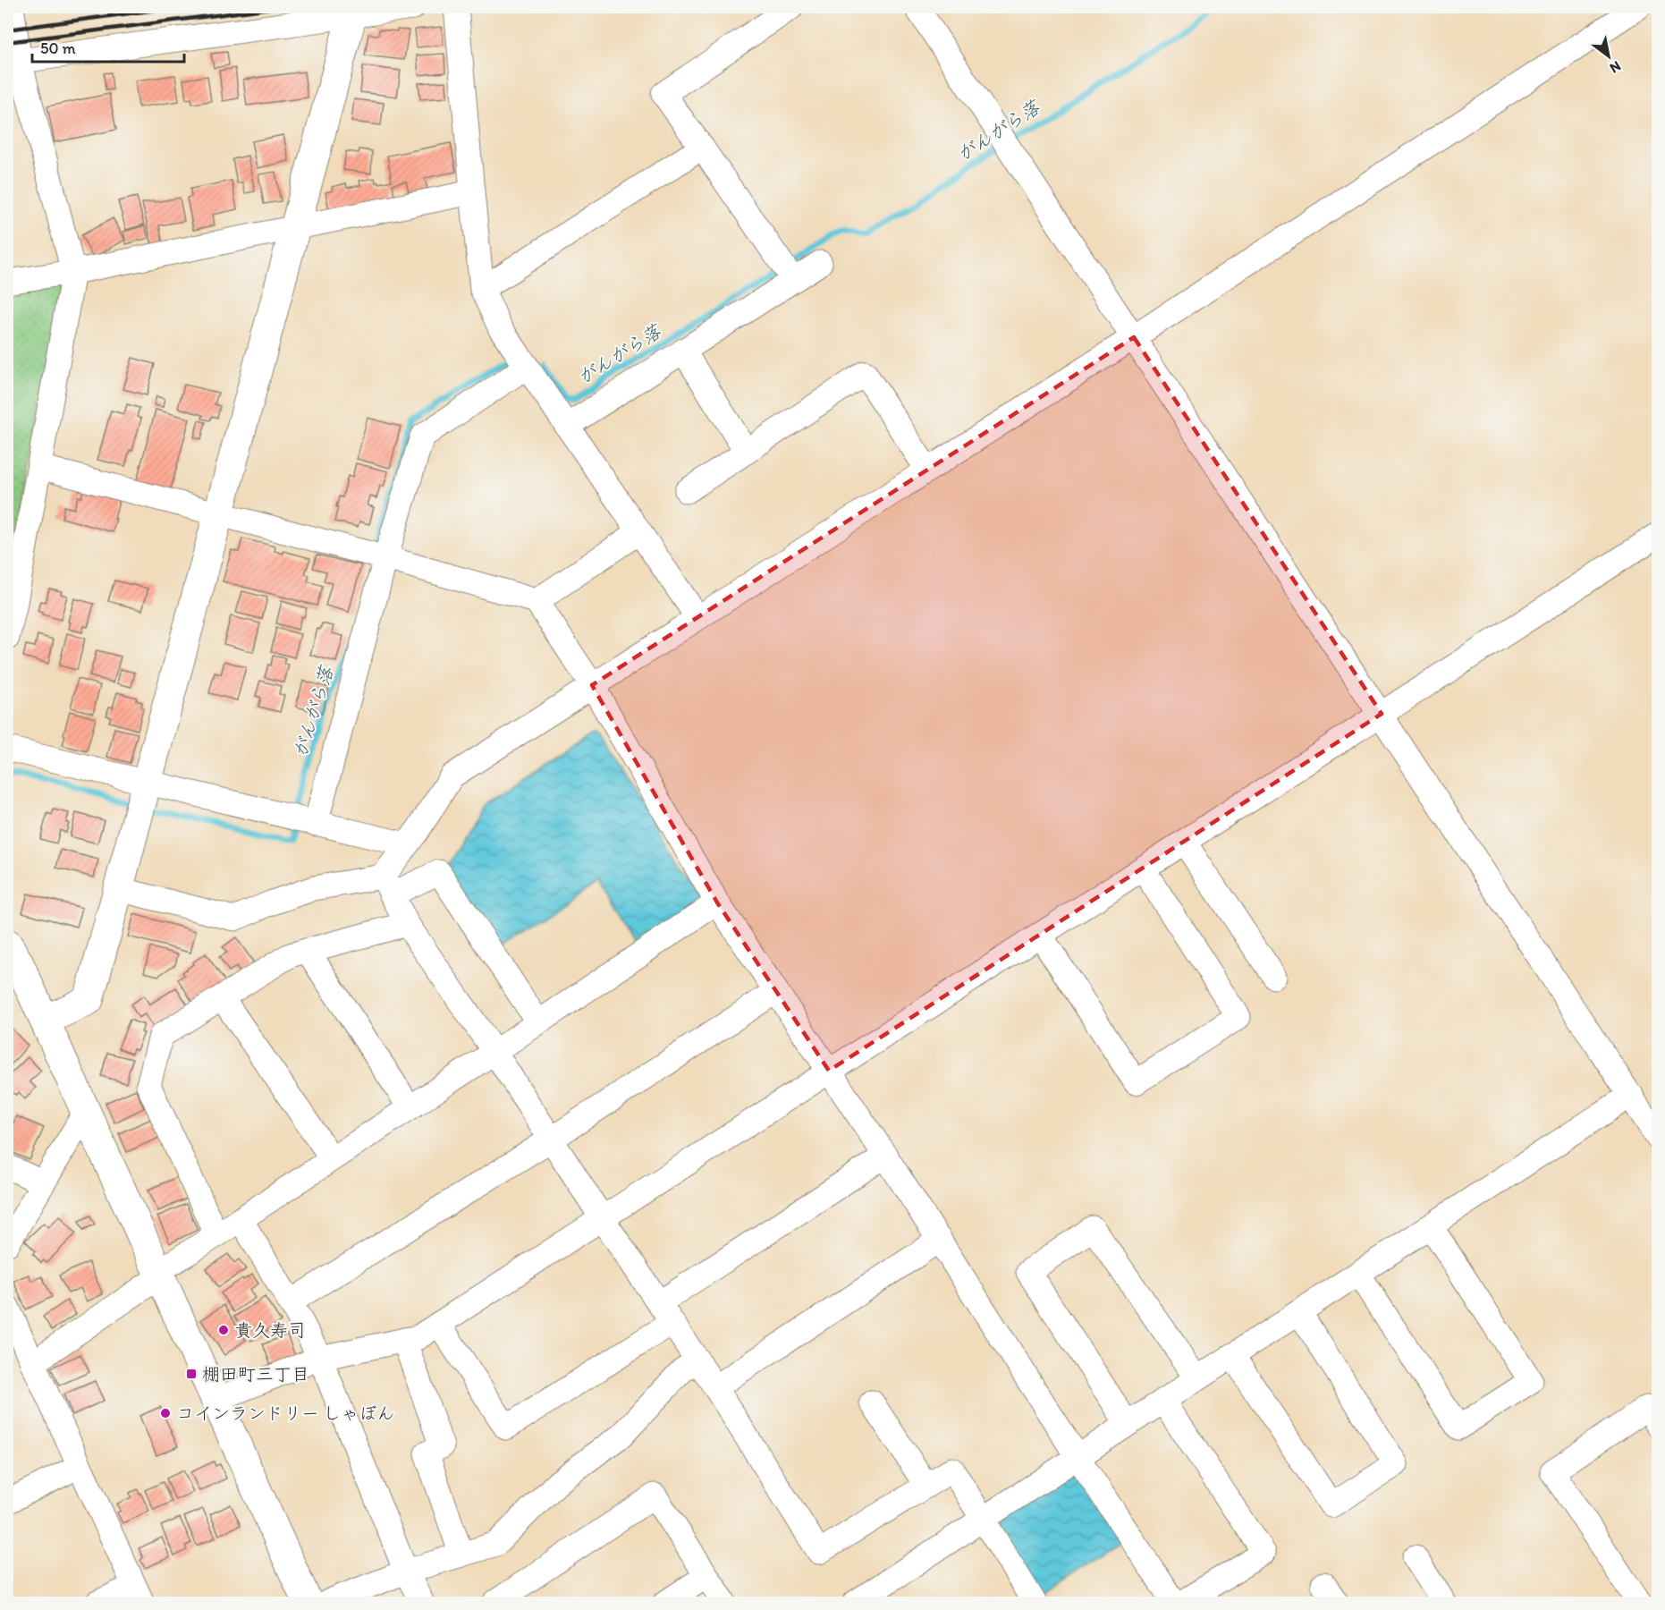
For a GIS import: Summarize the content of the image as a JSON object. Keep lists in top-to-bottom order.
{
  "water": ["がんがら落"],
  "places": {
    "other": ["貴久寿司", "コインランドリー しゃぼん"],
    "transit": ["棚田町三丁目"]
  },
  "scale_bar": "50 m",
  "north": "bottom right"
}
